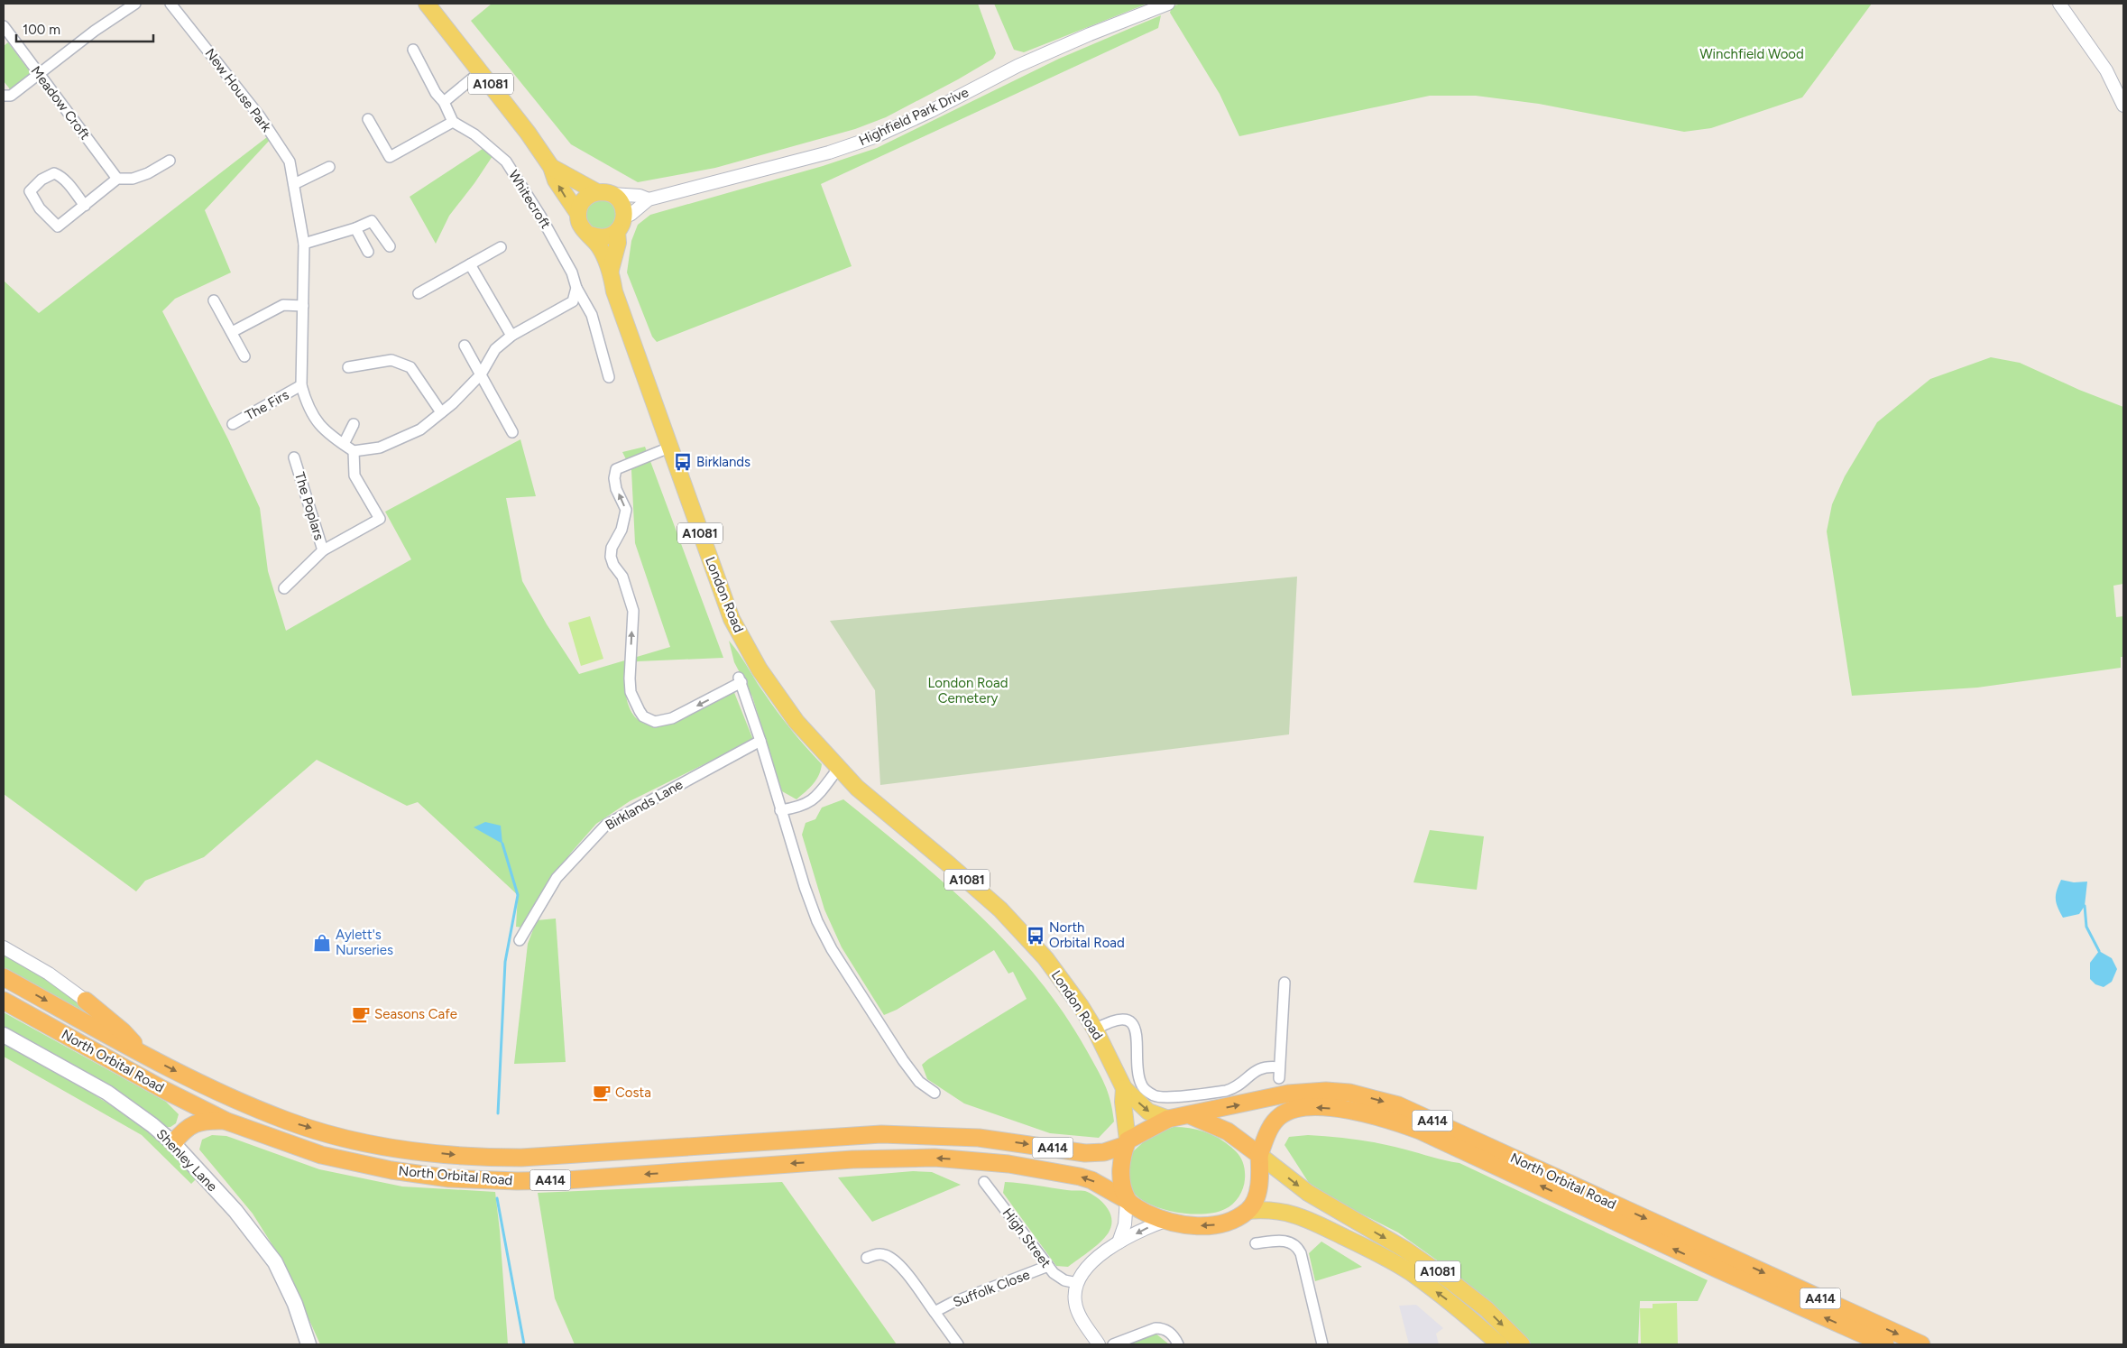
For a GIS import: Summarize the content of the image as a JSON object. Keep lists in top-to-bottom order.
{
  "streets": {
    "highway": ["North Orbital Road", "A414"],
    "main road": ["A1081", "London Road", "Shenley Lane"],
    "street": [
      "New House Park",
      "Meadow Croft",
      "Highfield Park Drive",
      "Whitecroft",
      "The Firs",
      "The Poplars",
      "Birklands Lane",
      "High Street",
      "Suffolk Close"
    ]
  },
  "crossings": [
    ["A1081", "London Road"],
    ["A1081", "North Orbital Road"],
    ["New House Park", "The Firs"],
    ["New House Park", "The Poplars"],
    ["Highfield Park Drive", "London Road"],
    ["London Road", "North Orbital Road"],
    ["High Street", "Suffolk Close"]
  ],
  "parks": ["Winchfield Wood", "London Road Cemetery"],
  "places": {
    "bus stop": ["Birklands", "North Orbital Road"],
    "shop": ["Aylett's Nurseries"],
    "cafe": ["Seasons Cafe", "Costa"]
  },
  "scale_bar": "100 m"
}
